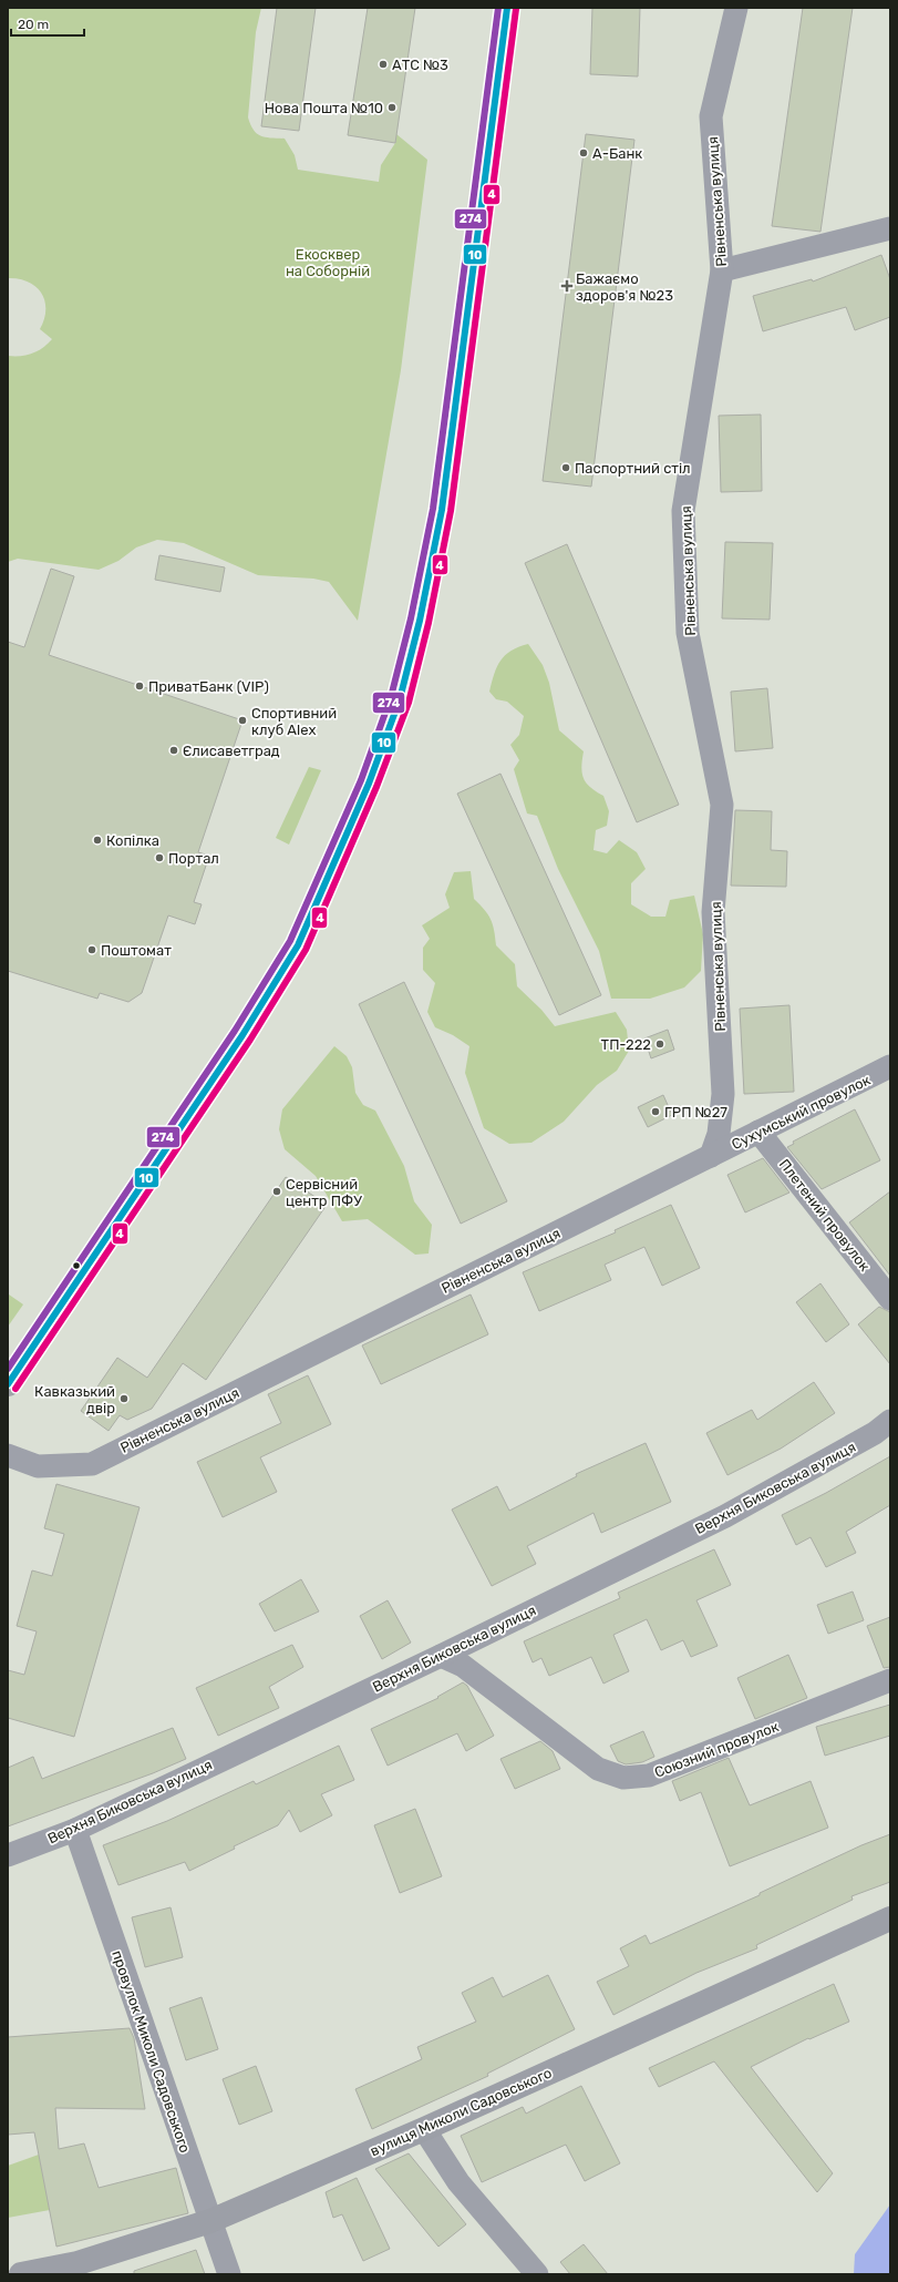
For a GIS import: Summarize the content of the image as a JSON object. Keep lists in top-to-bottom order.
{
  "streets": {
    "street": [
      "Рівненська вулиця",
      "Сухумський провулок",
      "Плетений провулок",
      "Верхня Биковська вулиця",
      "Союзний провулок",
      "провулок Миколи Садовського",
      "вулиця Миколи Садовського"
    ]
  },
  "crossings": [
    ["Рівненська вулиця", "Сухумський провулок"],
    ["Сухумський провулок", "Плетений провулок"],
    ["Верхня Биковська вулиця", "Союзний провулок"],
    ["Верхня Биковська вулиця", "провулок Миколи Садовського"],
    ["провулок Миколи Садовського", "вулиця Миколи Садовського"]
  ],
  "parks": ["Екосквер на Соборній"],
  "places": {
    "other": [
      "АТС №3",
      "Нова Пошта №10",
      "А-Банк",
      "Паспортний стіл",
      "ПриватБанк (VIP)",
      "Спортивний клуб Alex",
      "Єлисаветград",
      "Копілка",
      "Портал",
      "Поштомат",
      "ТП-222",
      "ГРП №27",
      "Cервісний центр ПФУ",
      "Кавказький двір"
    ],
    "health": ["Бажаємо здоров'я №23"]
  },
  "lines": ["transit line 10", "transit line 274", "transit line 4"],
  "scale_bar": "20 m"
}
